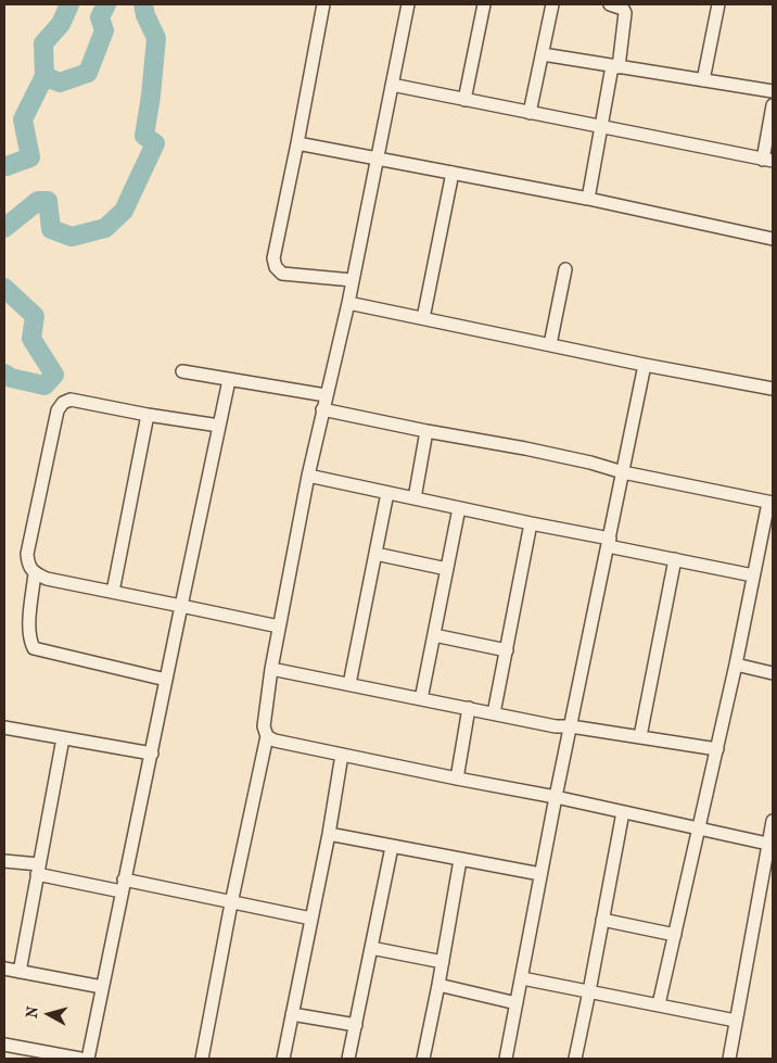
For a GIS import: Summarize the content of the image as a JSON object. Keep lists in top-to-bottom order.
{
  "north": "left"
}
